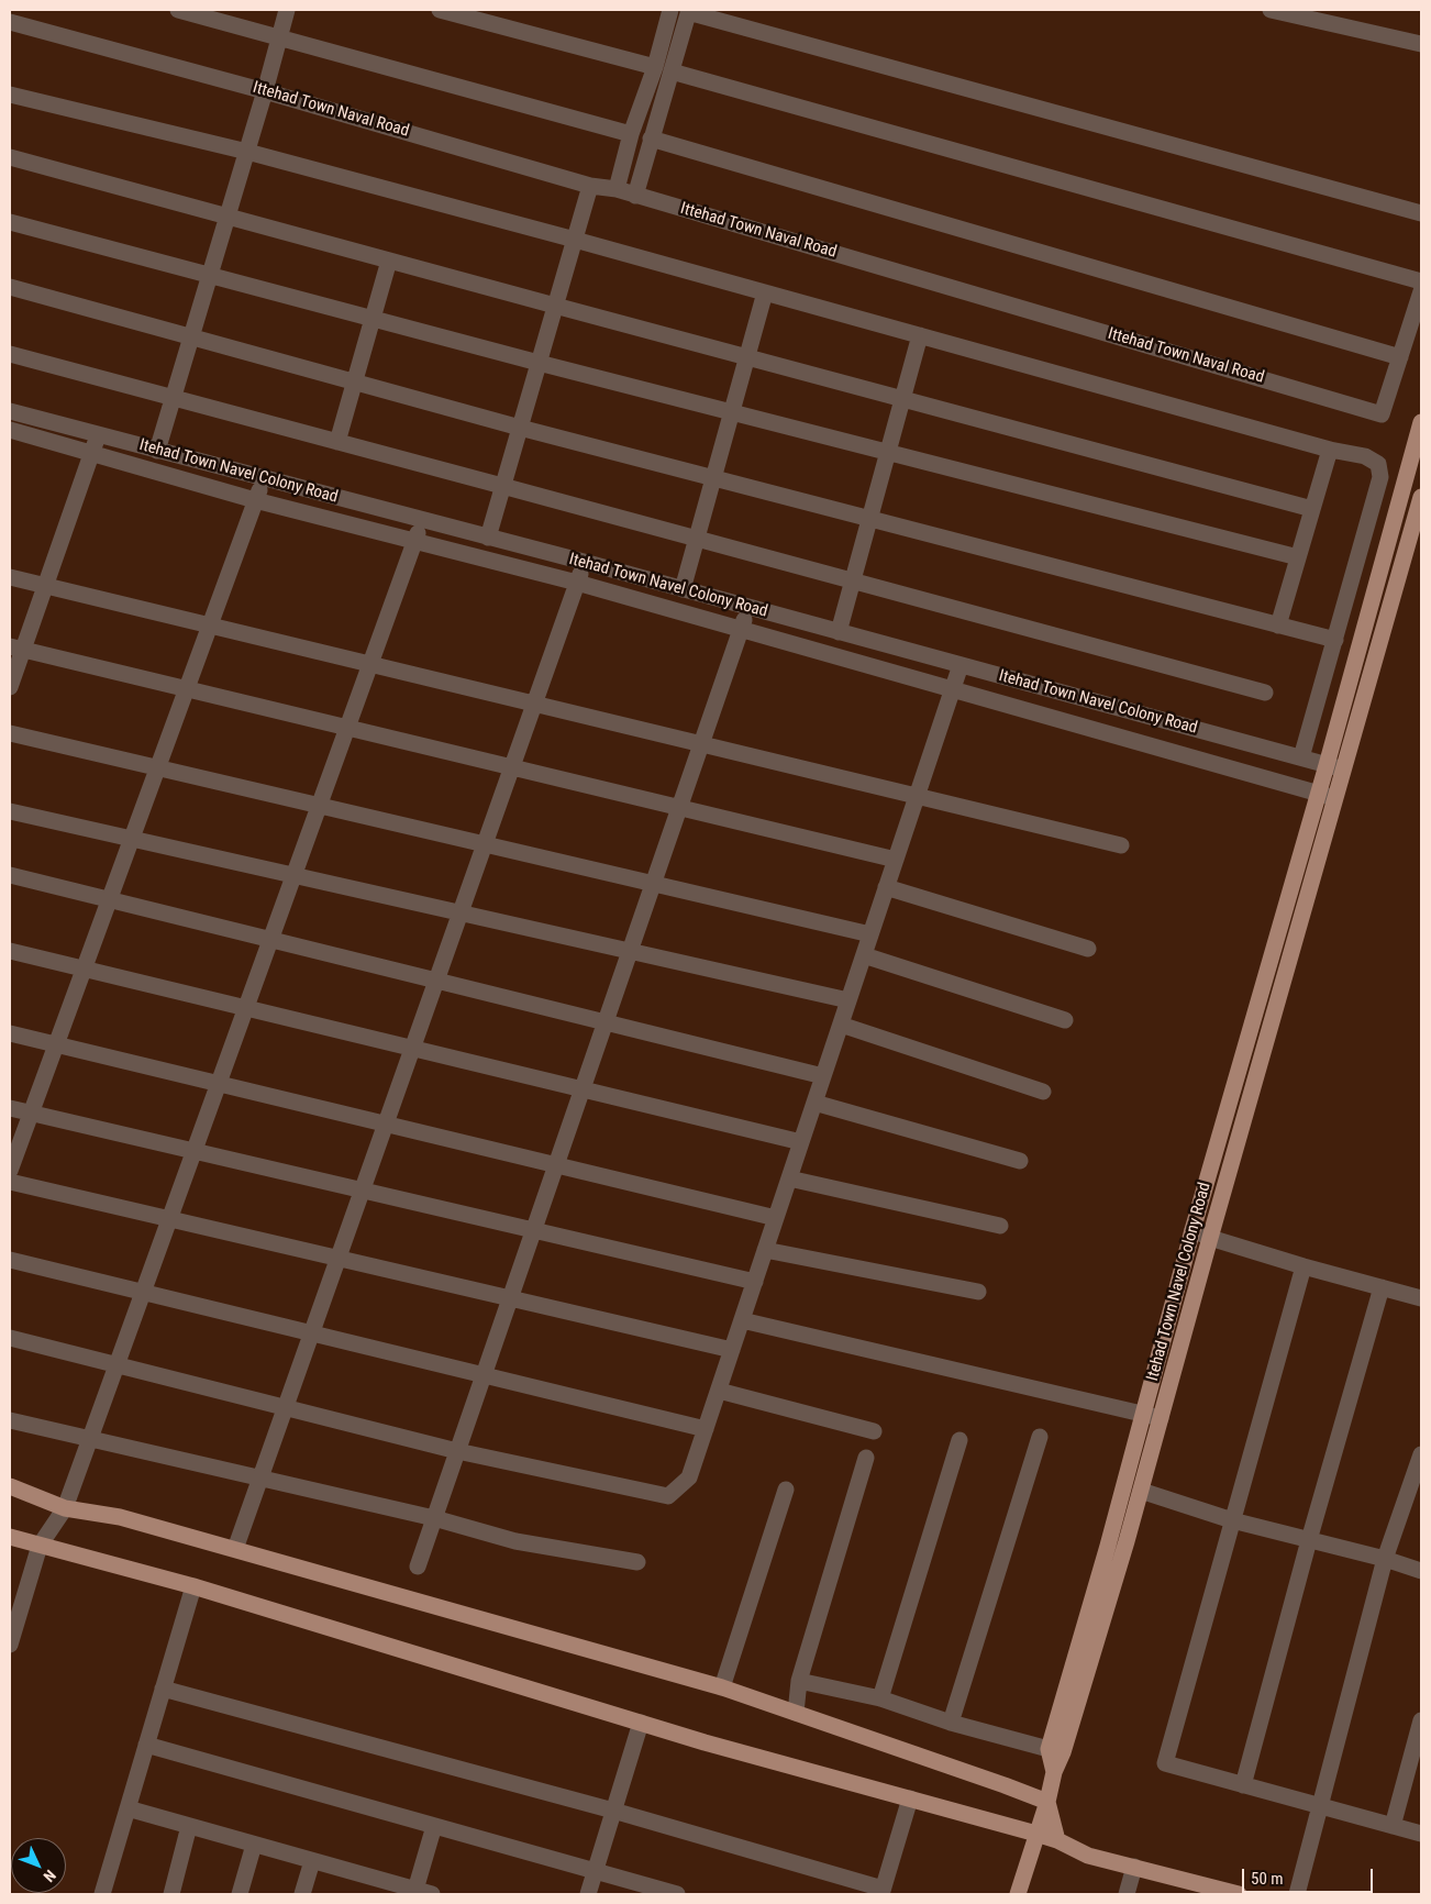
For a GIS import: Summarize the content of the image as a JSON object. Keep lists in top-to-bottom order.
{
  "streets": {
    "main road": ["Itehad Town Navel Colony Road"],
    "street": ["Ittehad Town Naval Road"]
  },
  "scale_bar": "50 m",
  "north": "bottom right"
}
